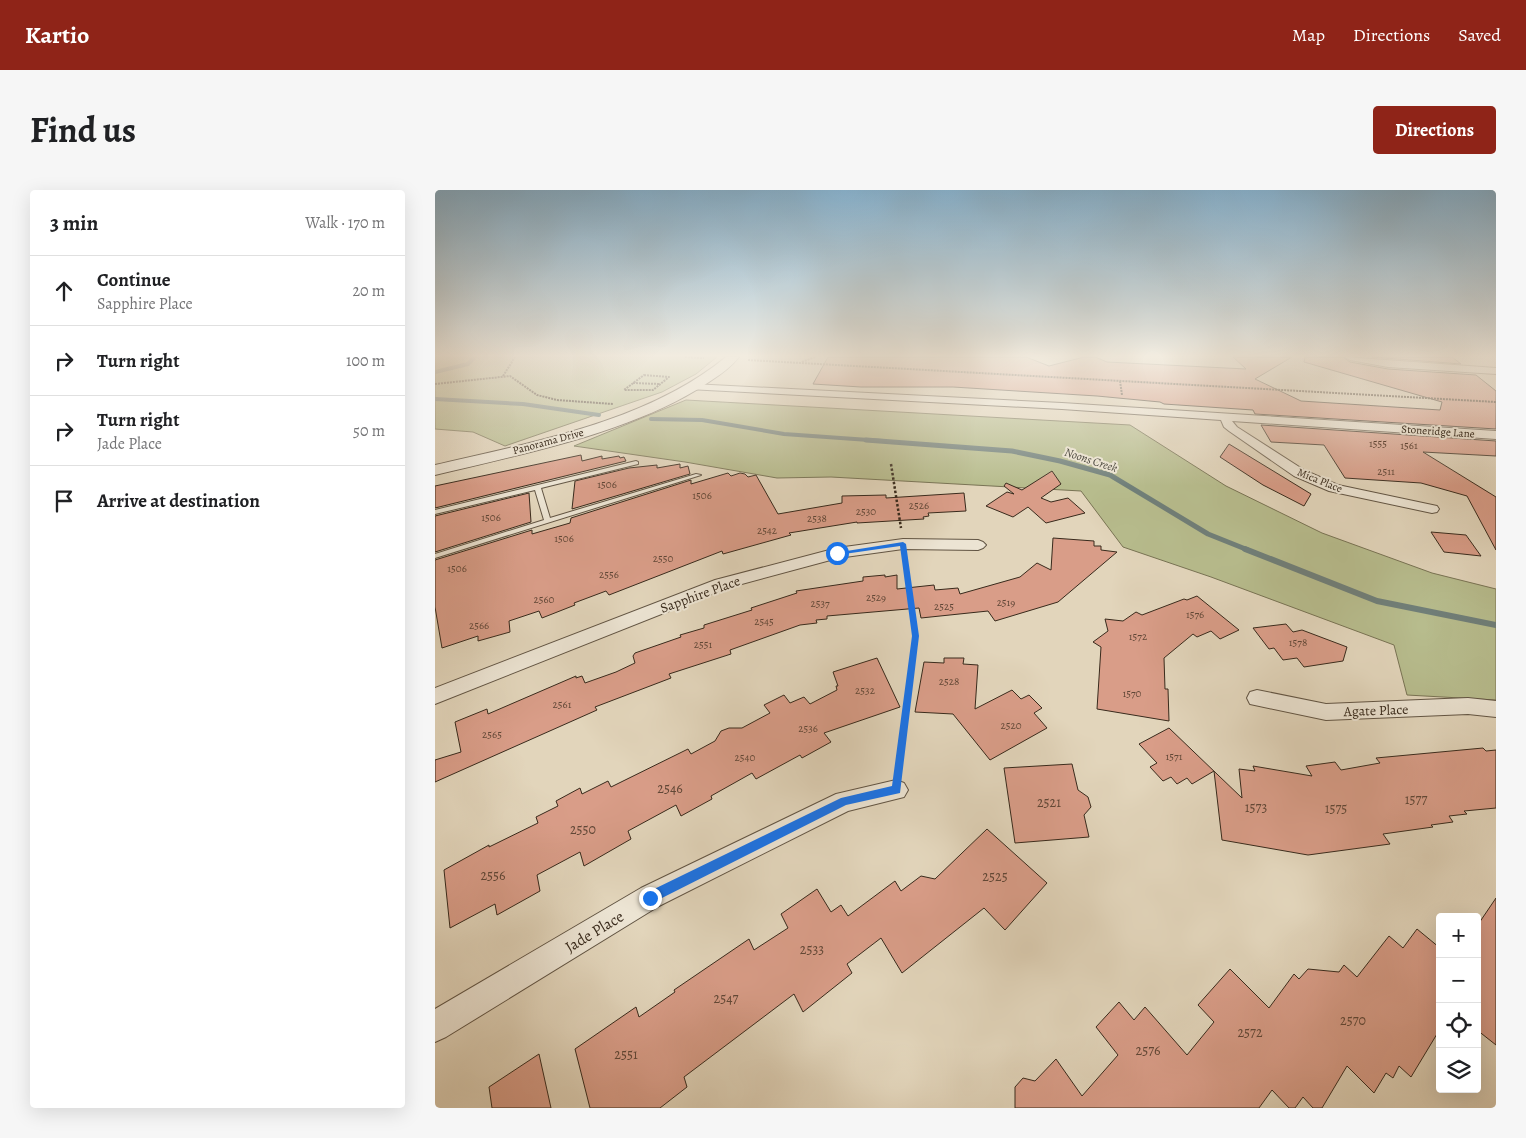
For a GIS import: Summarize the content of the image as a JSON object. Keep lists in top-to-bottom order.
{
  "streets": {
    "street": [
      "Stoneridge Lane",
      "Panorama Drive",
      "Mica Place",
      "Sapphire Place",
      "Agate Place",
      "Jade Place"
    ]
  },
  "crossings": [
    ["Stoneridge Lane", "Mica Place"]
  ],
  "water": ["Noons Creek"],
  "house_numbers": [
    "1555",
    "1561",
    "2511",
    "1506",
    "1506",
    "2526",
    "2530",
    "1506",
    "2538",
    "2542",
    "1506",
    "2550",
    "1506",
    "2556",
    "2529",
    "2560",
    "2519",
    "2537",
    "2525",
    "1576",
    "2545",
    "2566",
    "1572",
    "1578",
    "2551",
    "2528",
    "2532",
    "1570",
    "2561",
    "2520",
    "2536",
    "2565",
    "1571",
    "2540",
    "2546",
    "1577",
    "2521",
    "1573",
    "1575",
    "2550",
    "2556",
    "2525",
    "2533",
    "2547",
    "2570",
    "2572",
    "2576",
    "2551"
  ],
  "page": {
    "header": "Kartio",
    "nav": ["Map", "Directions", "Saved"],
    "title": "Find us",
    "buttons": "Directions",
    "heading": ["3 min", "Walk · 170 m"],
    "list": [
      ["Continue", "Sapphire Place", "20 m"],
      ["Turn right", "100 m"],
      ["Turn right", "Jade Place", "50 m"],
      "Arrive at destination"
    ],
    "map_buttons": ["+", "−"]
  }
}
